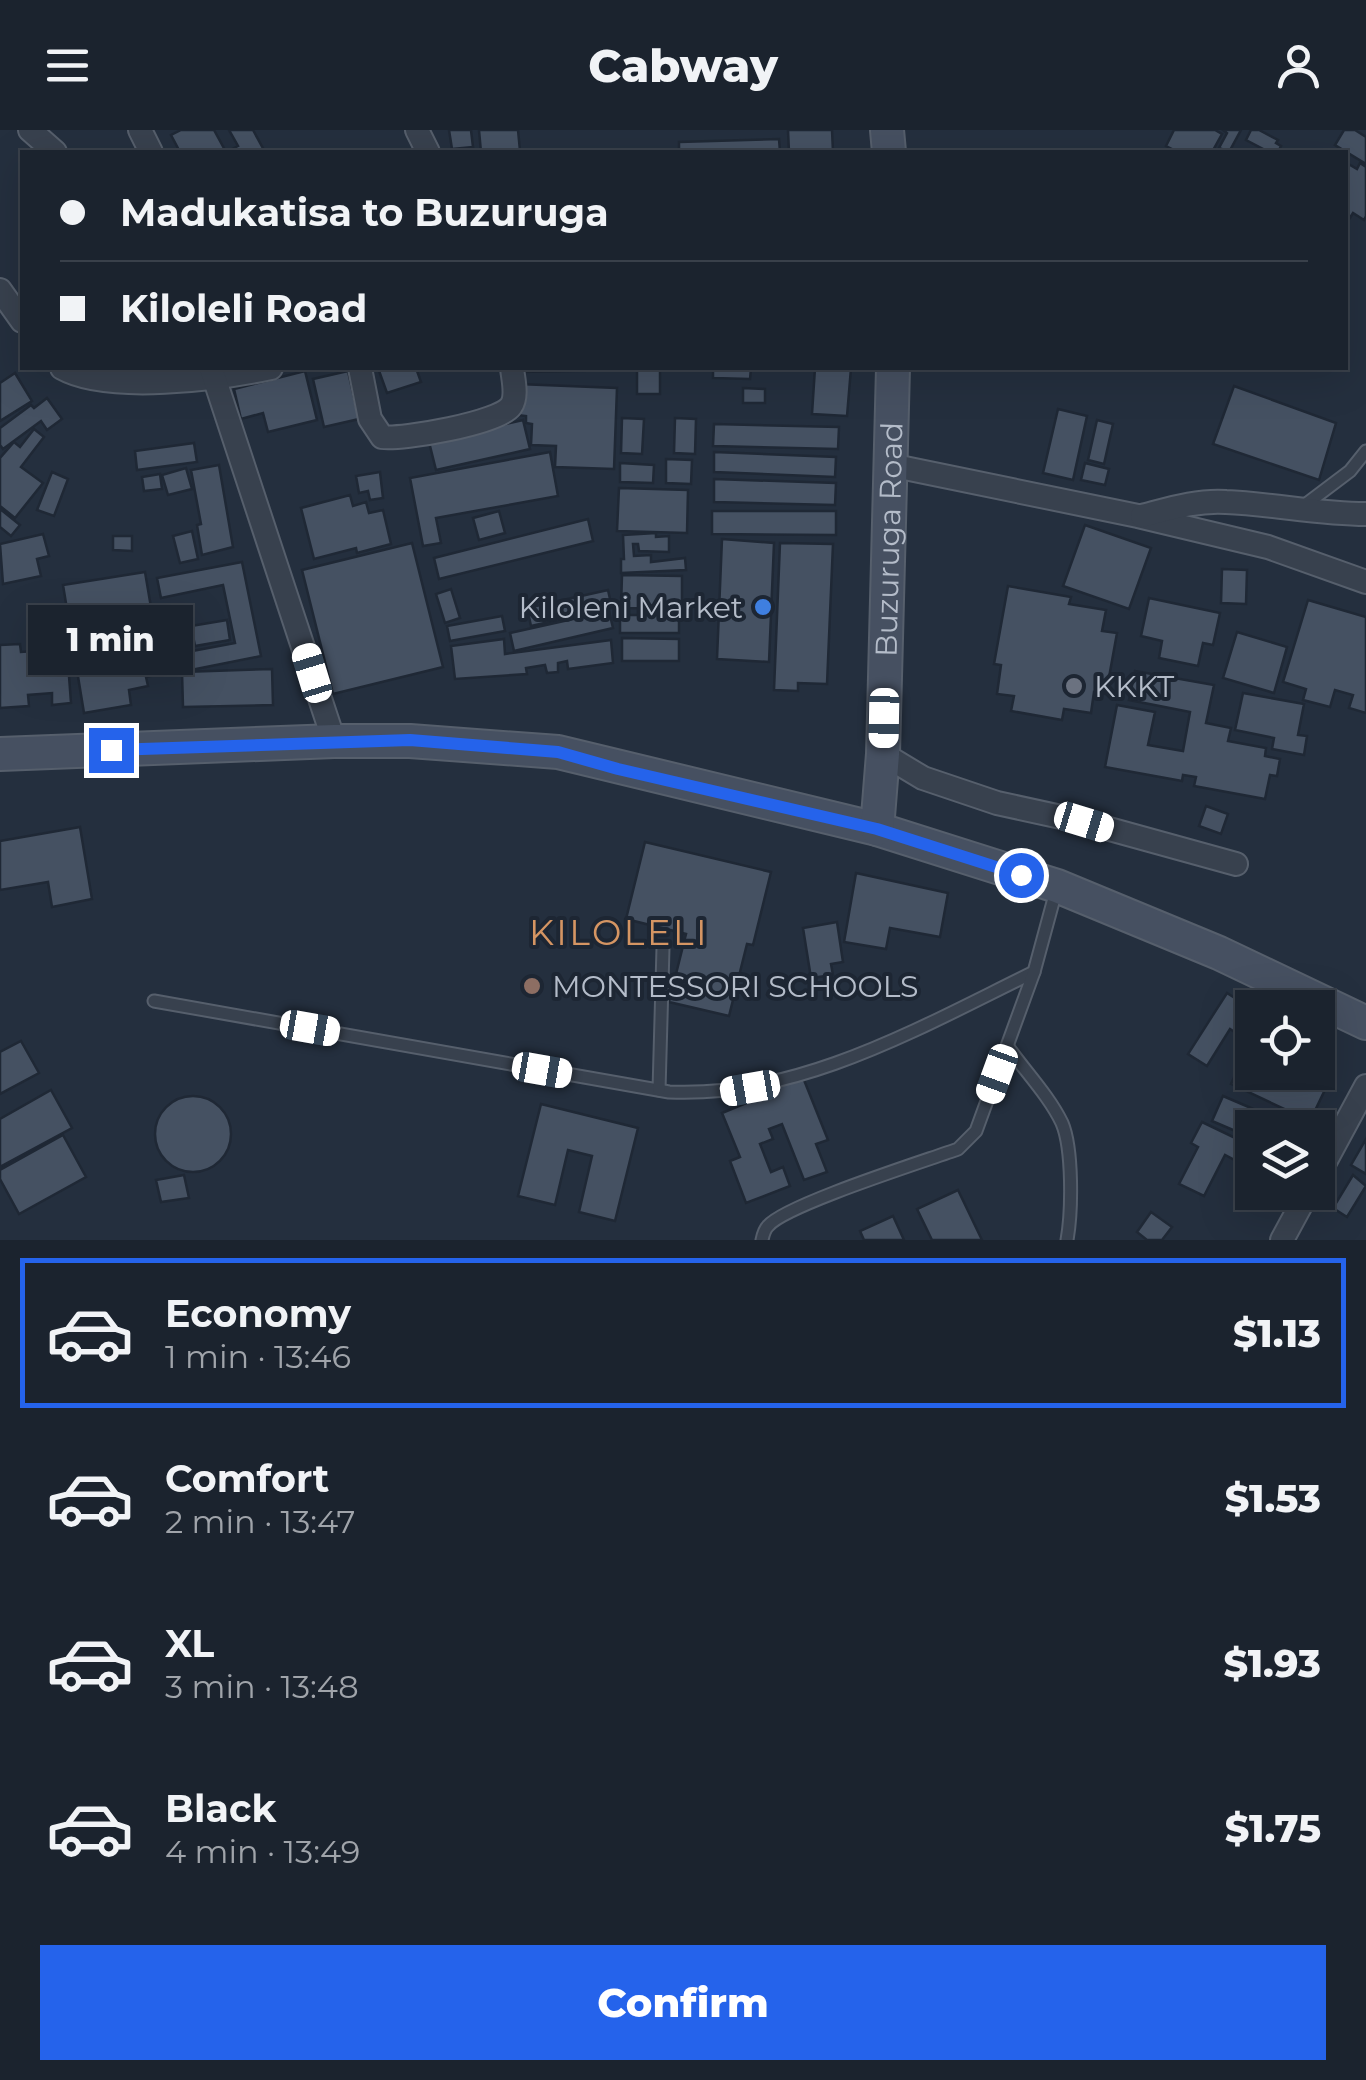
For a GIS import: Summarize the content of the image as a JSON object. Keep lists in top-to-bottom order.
{
  "streets": {
    "main road": ["Buzuruga Road"]
  },
  "districts": ["KILOLELI"],
  "places": ["Kiloleni Market", "KKKT", "MONTESSORI SCHOOLS"],
  "page": {
    "header": "Cabway",
    "banner": ["Madukatisa to Buzuruga", "Kiloleli Road"],
    "bubble": "1 min",
    "list": [
      {
        "name": "Economy",
        "note": "1 min · 13:46",
        "value": "$1.13"
      },
      {
        "name": "Comfort",
        "note": "2 min · 13:47",
        "value": "$1.53"
      },
      {
        "name": "XL",
        "note": "3 min · 13:48",
        "value": "$1.93"
      },
      {
        "name": "Black",
        "note": "4 min · 13:49",
        "value": "$1.75"
      }
    ],
    "buttons": "Confirm"
  }
}
